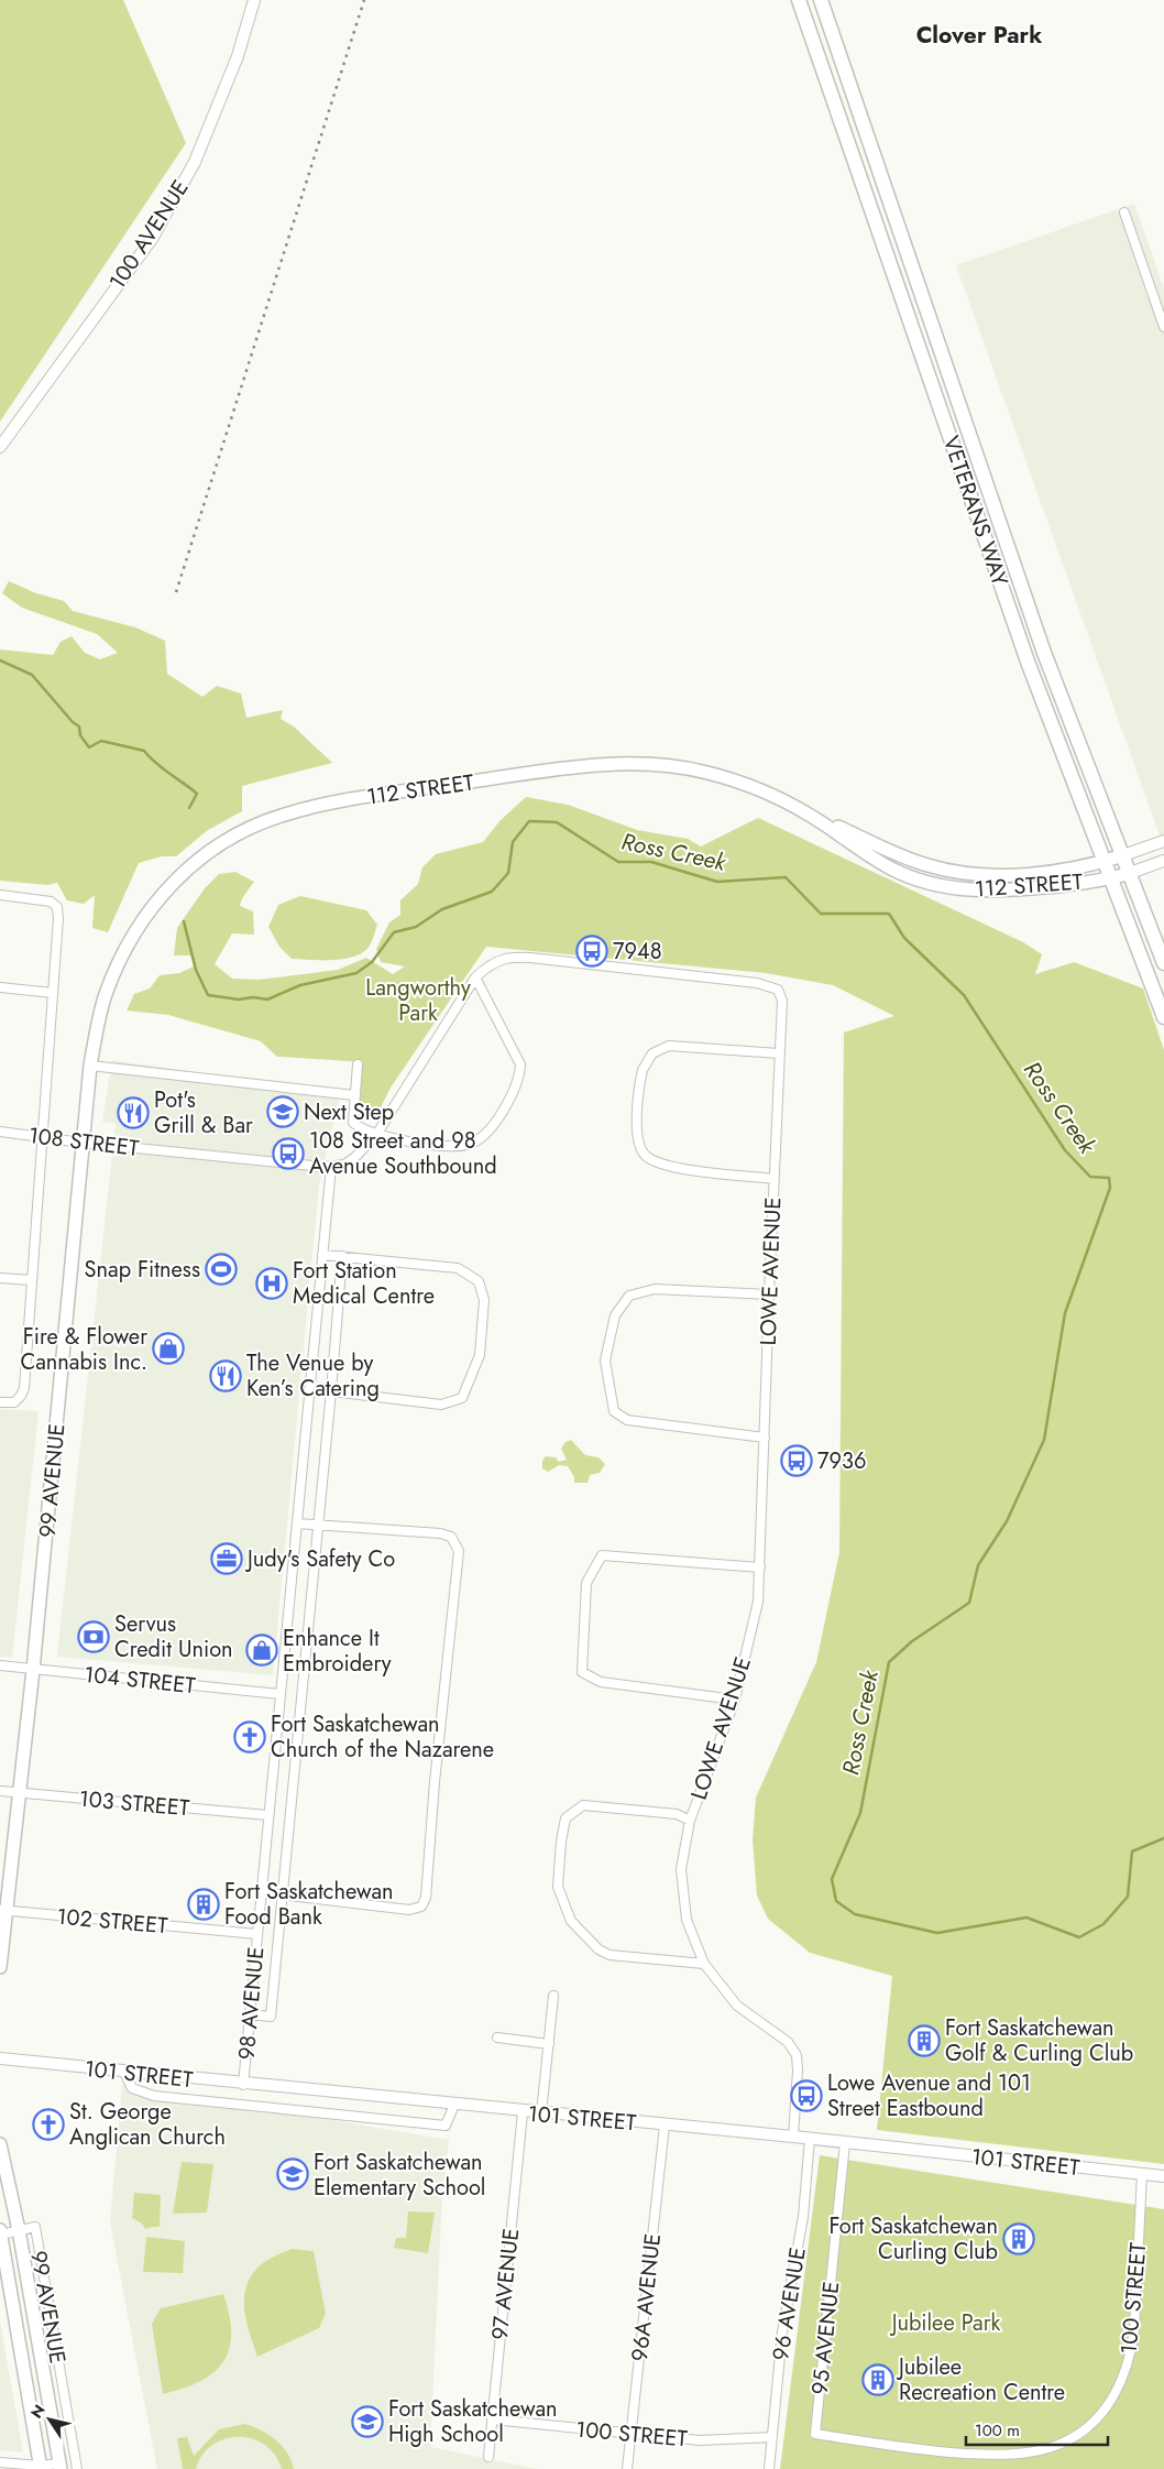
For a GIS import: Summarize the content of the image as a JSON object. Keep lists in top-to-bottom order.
{
  "streets": {
    "main road": ["VETERANS WAY", "112 STREET", "99 AVENUE"],
    "street": [
      "100 AVENUE",
      "108 STREET",
      "LOWE AVENUE",
      "104 STREET",
      "103 STREET",
      "102 STREET",
      "98 AVENUE",
      "101 STREET",
      "97 AVENUE",
      "96A AVENUE",
      "100 STREET",
      "96 AVENUE",
      "95 AVENUE"
    ]
  },
  "crossings": [
    ["VETERANS WAY", "112 STREET"],
    ["112 STREET", "99 AVENUE"],
    ["108 STREET", "LOWE AVENUE"],
    ["108 STREET", "99 AVENUE"],
    ["108 STREET", "98 AVENUE"],
    ["LOWE AVENUE", "98 AVENUE"],
    ["LOWE AVENUE", "101 STREET"],
    ["99 AVENUE", "104 STREET"],
    ["99 AVENUE", "103 STREET"],
    ["99 AVENUE", "102 STREET"],
    ["104 STREET", "98 AVENUE"],
    ["103 STREET", "98 AVENUE"],
    ["102 STREET", "98 AVENUE"],
    ["98 AVENUE", "101 STREET"],
    ["101 STREET", "97 AVENUE"],
    ["101 STREET", "96A AVENUE"],
    ["101 STREET", "100 STREET"],
    ["101 STREET", "96 AVENUE"],
    ["101 STREET", "95 AVENUE"],
    ["97 AVENUE", "100 STREET"],
    ["96A AVENUE", "100 STREET"],
    ["100 STREET", "96 AVENUE"],
    ["100 STREET", "95 AVENUE"]
  ],
  "districts": ["Clover Park"],
  "water": ["Ross Creek"],
  "parks": ["Langworthy Park", "Jubilee Park"],
  "places": {
    "bus stop": [
      "7948",
      "108 Street and 98 Avenue Southbound",
      "7936",
      "Lowe Avenue and 101 Street Eastbound"
    ],
    "school or university": ["Next Step", "Fort Saskatchewan Elementary School", "Fort Saskatchewan High School"],
    "restaurant": ["Pot's Grill & Bar", "The Venue by Ken’s Catering"],
    "sports": ["Snap Fitness"],
    "hospital": ["Fort Station Medical Centre"],
    "shop": ["Fire & Flower Cannabis Inc.", "Enhance It Embroidery"],
    "office": ["Judy's Safety Co"],
    "bank": ["Servus Credit Union"],
    "church": ["Fort Saskatchewan Church of the Nazarene", "St. George Anglican Church"],
    "building": [
      "Fort Saskatchewan Food Bank",
      "Fort Saskatchewan Golf & Curling Club",
      "Fort Saskatchewan Curling Club",
      "Jubilee Recreation Centre"
    ]
  },
  "scale_bar": "100 m",
  "north": "top left"
}
